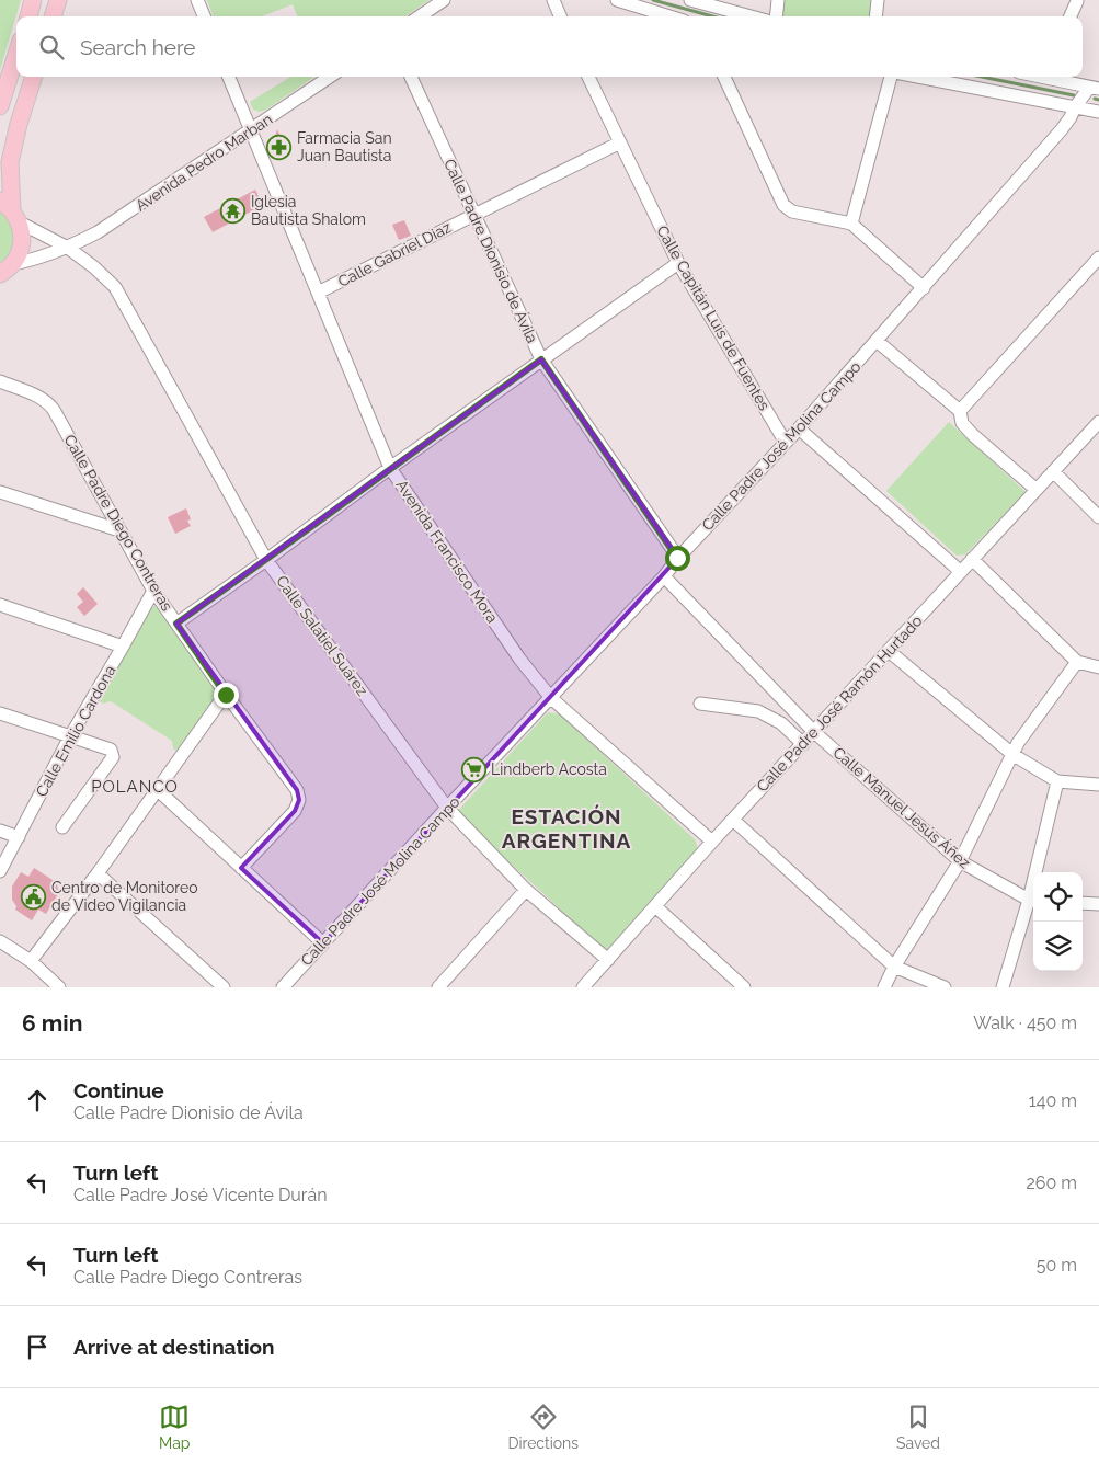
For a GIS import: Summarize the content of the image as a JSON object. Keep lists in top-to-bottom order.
{
  "streets": {
    "street": [
      "Avenida Pedro Marban",
      "Calle Padre Dionisio de Ávila",
      "Calle Gabriel Diaz",
      "Calle Capitán Luis de Fuentes",
      "Calle Padre José Molina Campo",
      "Calle Padre Diego Contreras",
      "Avenida Francisco Mora",
      "Calle Salatiel Suárez",
      "Calle Padre José Ramón Hurtado",
      "Calle Emilio Cardona",
      "Calle Manuel Jesús Áñez"
    ]
  },
  "crossings": [
    ["Avenida Pedro Marban", "Avenida Francisco Mora"],
    ["Avenida Pedro Marban", "Calle Salatiel Suárez"],
    ["Calle Padre Dionisio de Ávila", "Calle Gabriel Diaz"],
    ["Calle Padre Dionisio de Ávila", "Calle Padre José Molina Campo"],
    ["Calle Gabriel Diaz", "Calle Capitán Luis de Fuentes"],
    ["Calle Gabriel Diaz", "Avenida Francisco Mora"],
    ["Calle Capitán Luis de Fuentes", "Calle Padre José Molina Campo"],
    ["Calle Padre José Molina Campo", "Avenida Francisco Mora"],
    ["Calle Padre José Molina Campo", "Calle Salatiel Suárez"],
    ["Calle Padre José Molina Campo", "Calle Manuel Jesús Áñez"],
    ["Calle Padre Diego Contreras", "Calle Emilio Cardona"],
    ["Avenida Francisco Mora", "Calle Padre José Ramón Hurtado"],
    ["Calle Salatiel Suárez", "Calle Padre José Ramón Hurtado"],
    ["Calle Padre José Ramón Hurtado", "Calle Manuel Jesús Áñez"]
  ],
  "districts": ["POLANCO", "ESTACIÓN ARGENTINA"],
  "places": {
    "pharmacy": ["Farmacia San Juan Bautista"],
    "temple": ["Iglesia Bautista Shalom"],
    "supermarket": ["Lindberb Acosta"],
    "public building": ["Centro de Monitoreo de Video Vigilancia"]
  },
  "page": {
    "search": "Search here",
    "heading": ["6 min", "Walk · 450 m"],
    "list": [
      ["Continue", "Calle Padre Dionisio de Ávila", "140 m"],
      ["Turn left", "Calle Padre José Vicente Durán", "260 m"],
      ["Turn left", "Calle Padre Diego Contreras", "50 m"],
      "Arrive at destination"
    ],
    "nav": ["Map", "Directions", "Saved"]
  }
}
